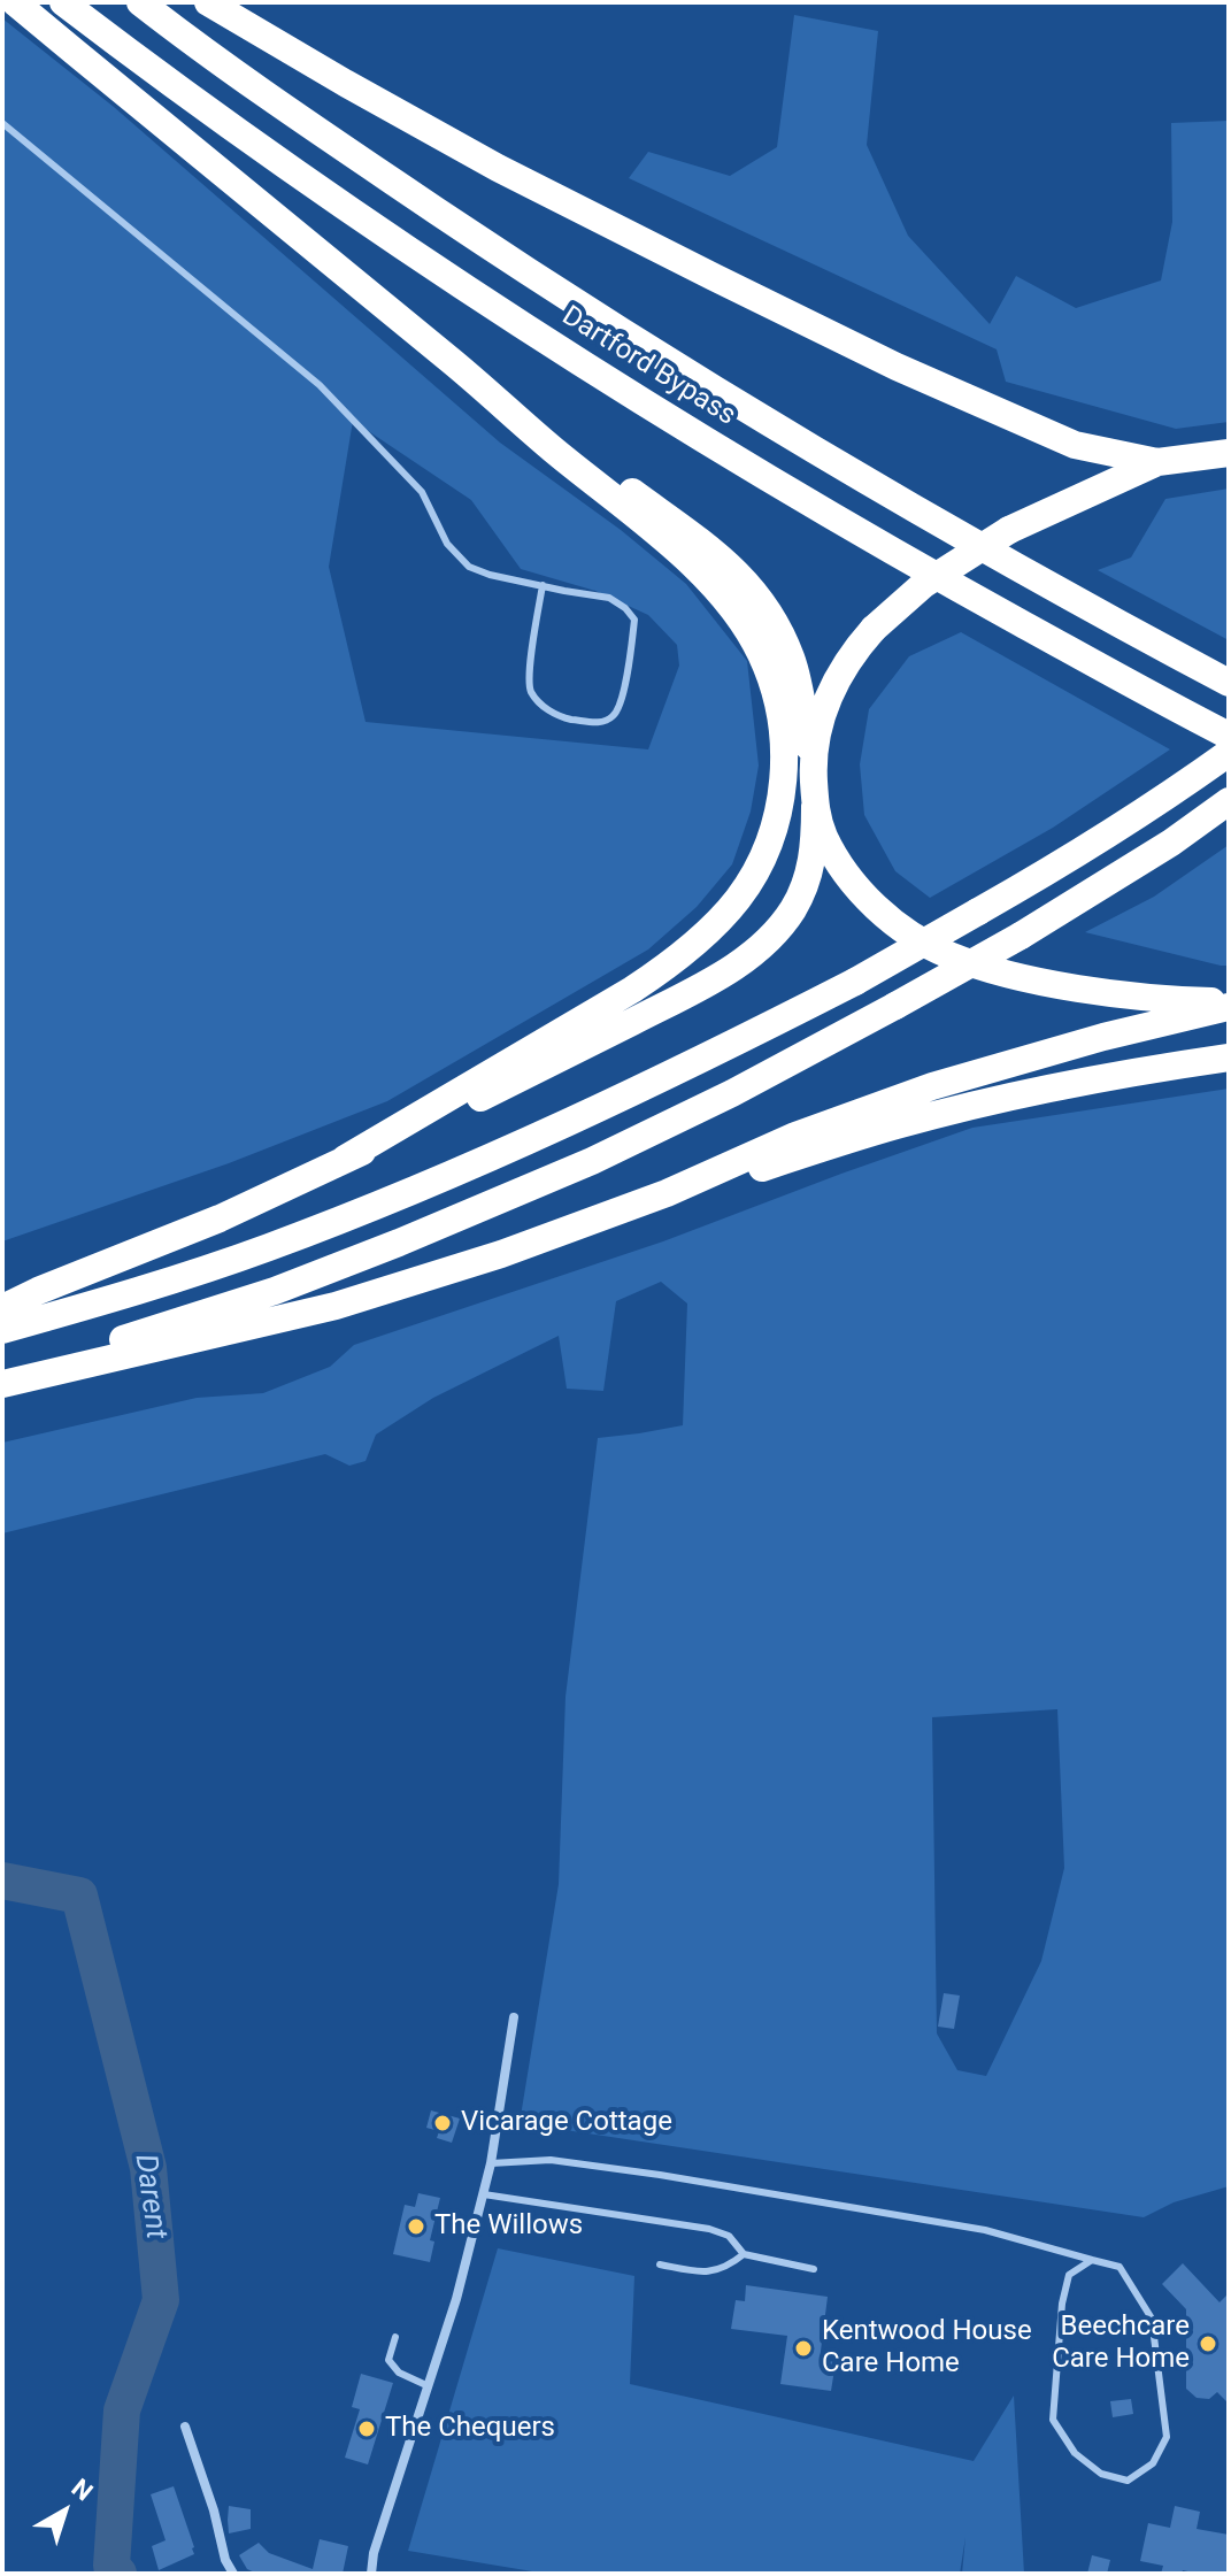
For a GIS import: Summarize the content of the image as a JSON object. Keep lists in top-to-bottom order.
{
  "streets": {
    "highway": ["Dartford Bypass"]
  },
  "water": ["Darent"],
  "places": [
    "Vicarage Cottage",
    "The Willows",
    "Beechcare Care Home",
    "Kentwood House Care Home",
    "The Chequers"
  ],
  "north": "top right"
}
